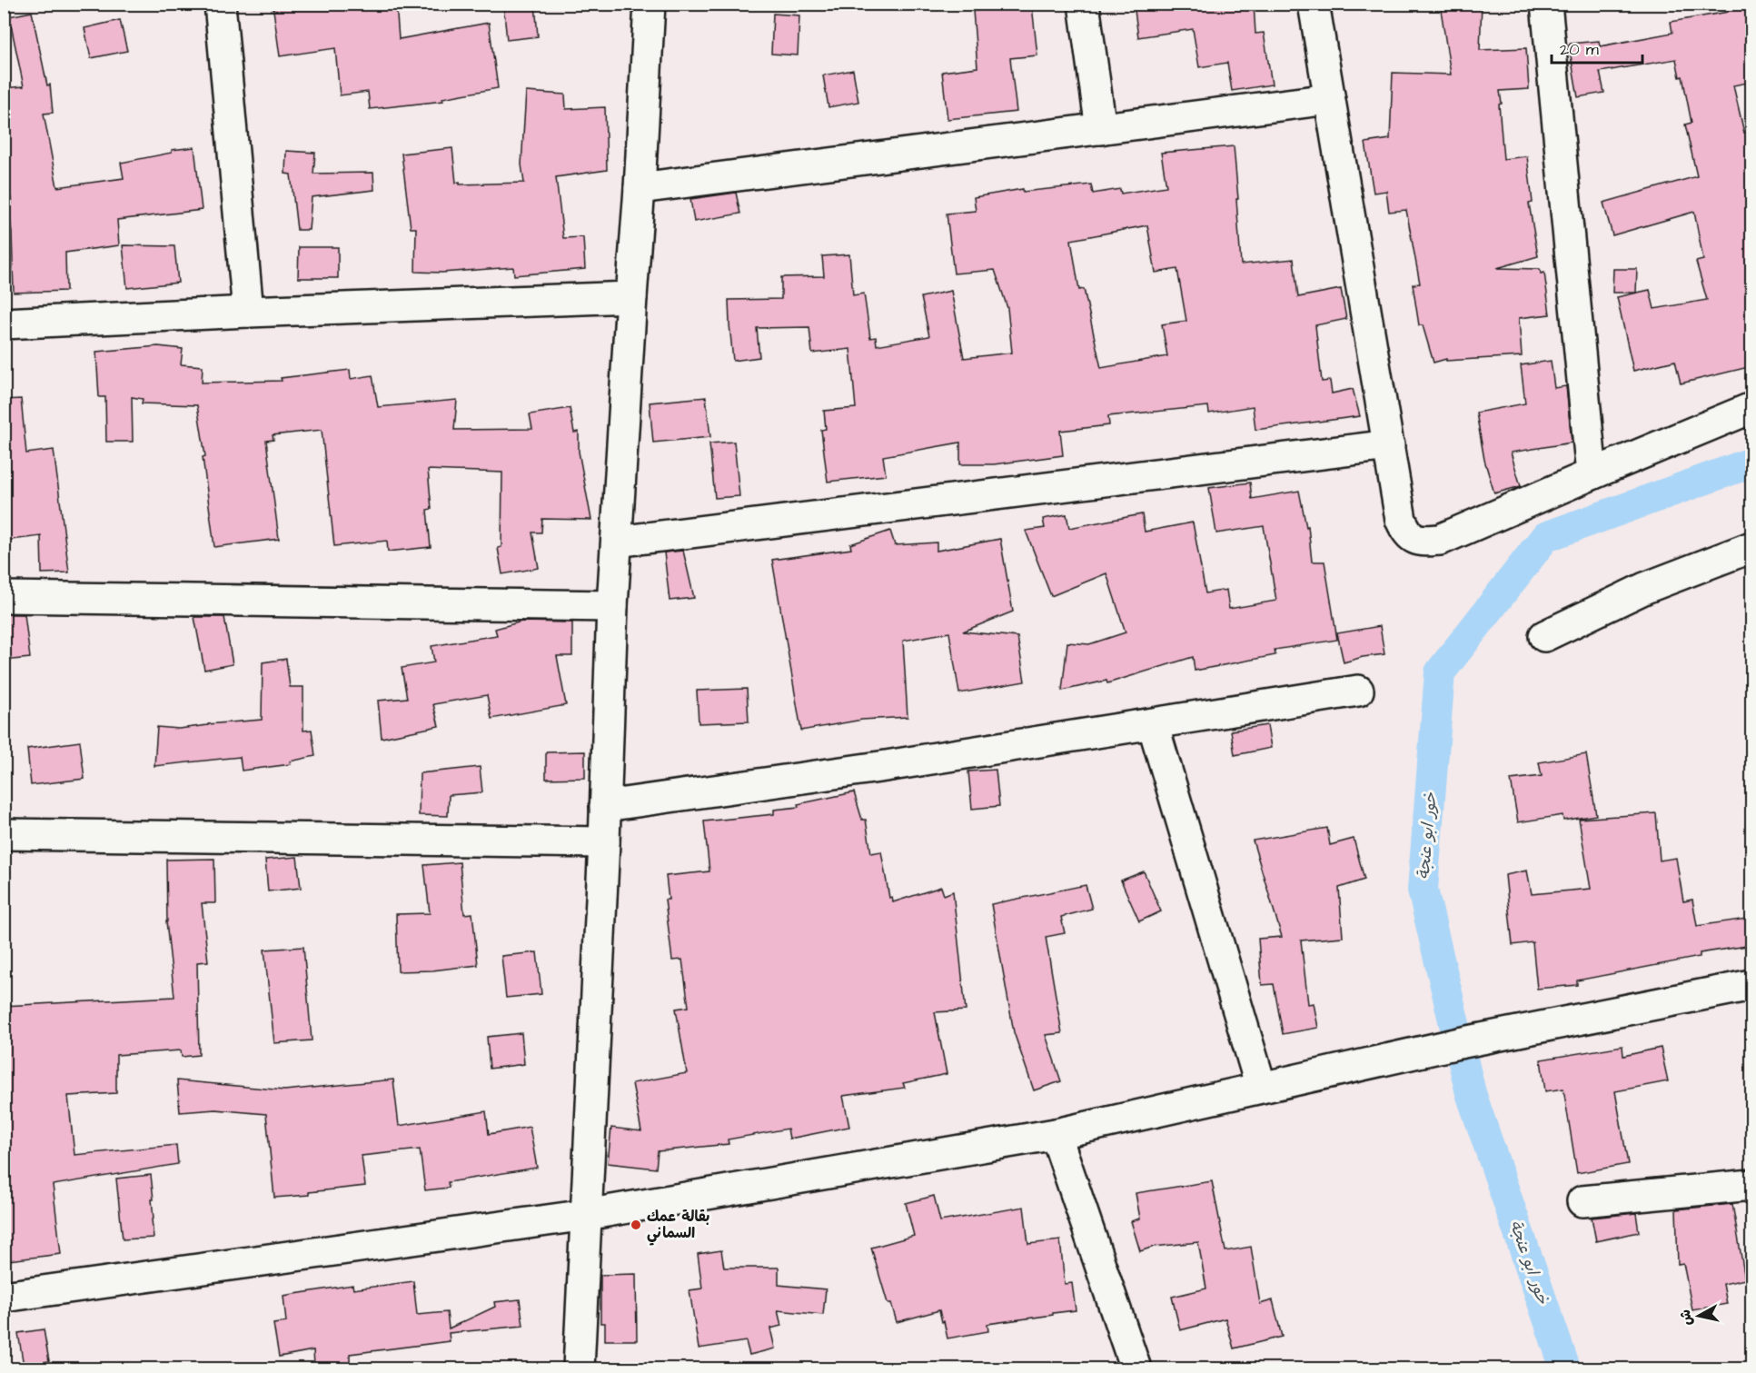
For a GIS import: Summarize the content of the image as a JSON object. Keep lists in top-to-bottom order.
{
  "water": ["خور ابو عنجة"],
  "places": ["بقالة عمك السماني"],
  "scale_bar": "20 m",
  "north": "left"
}
